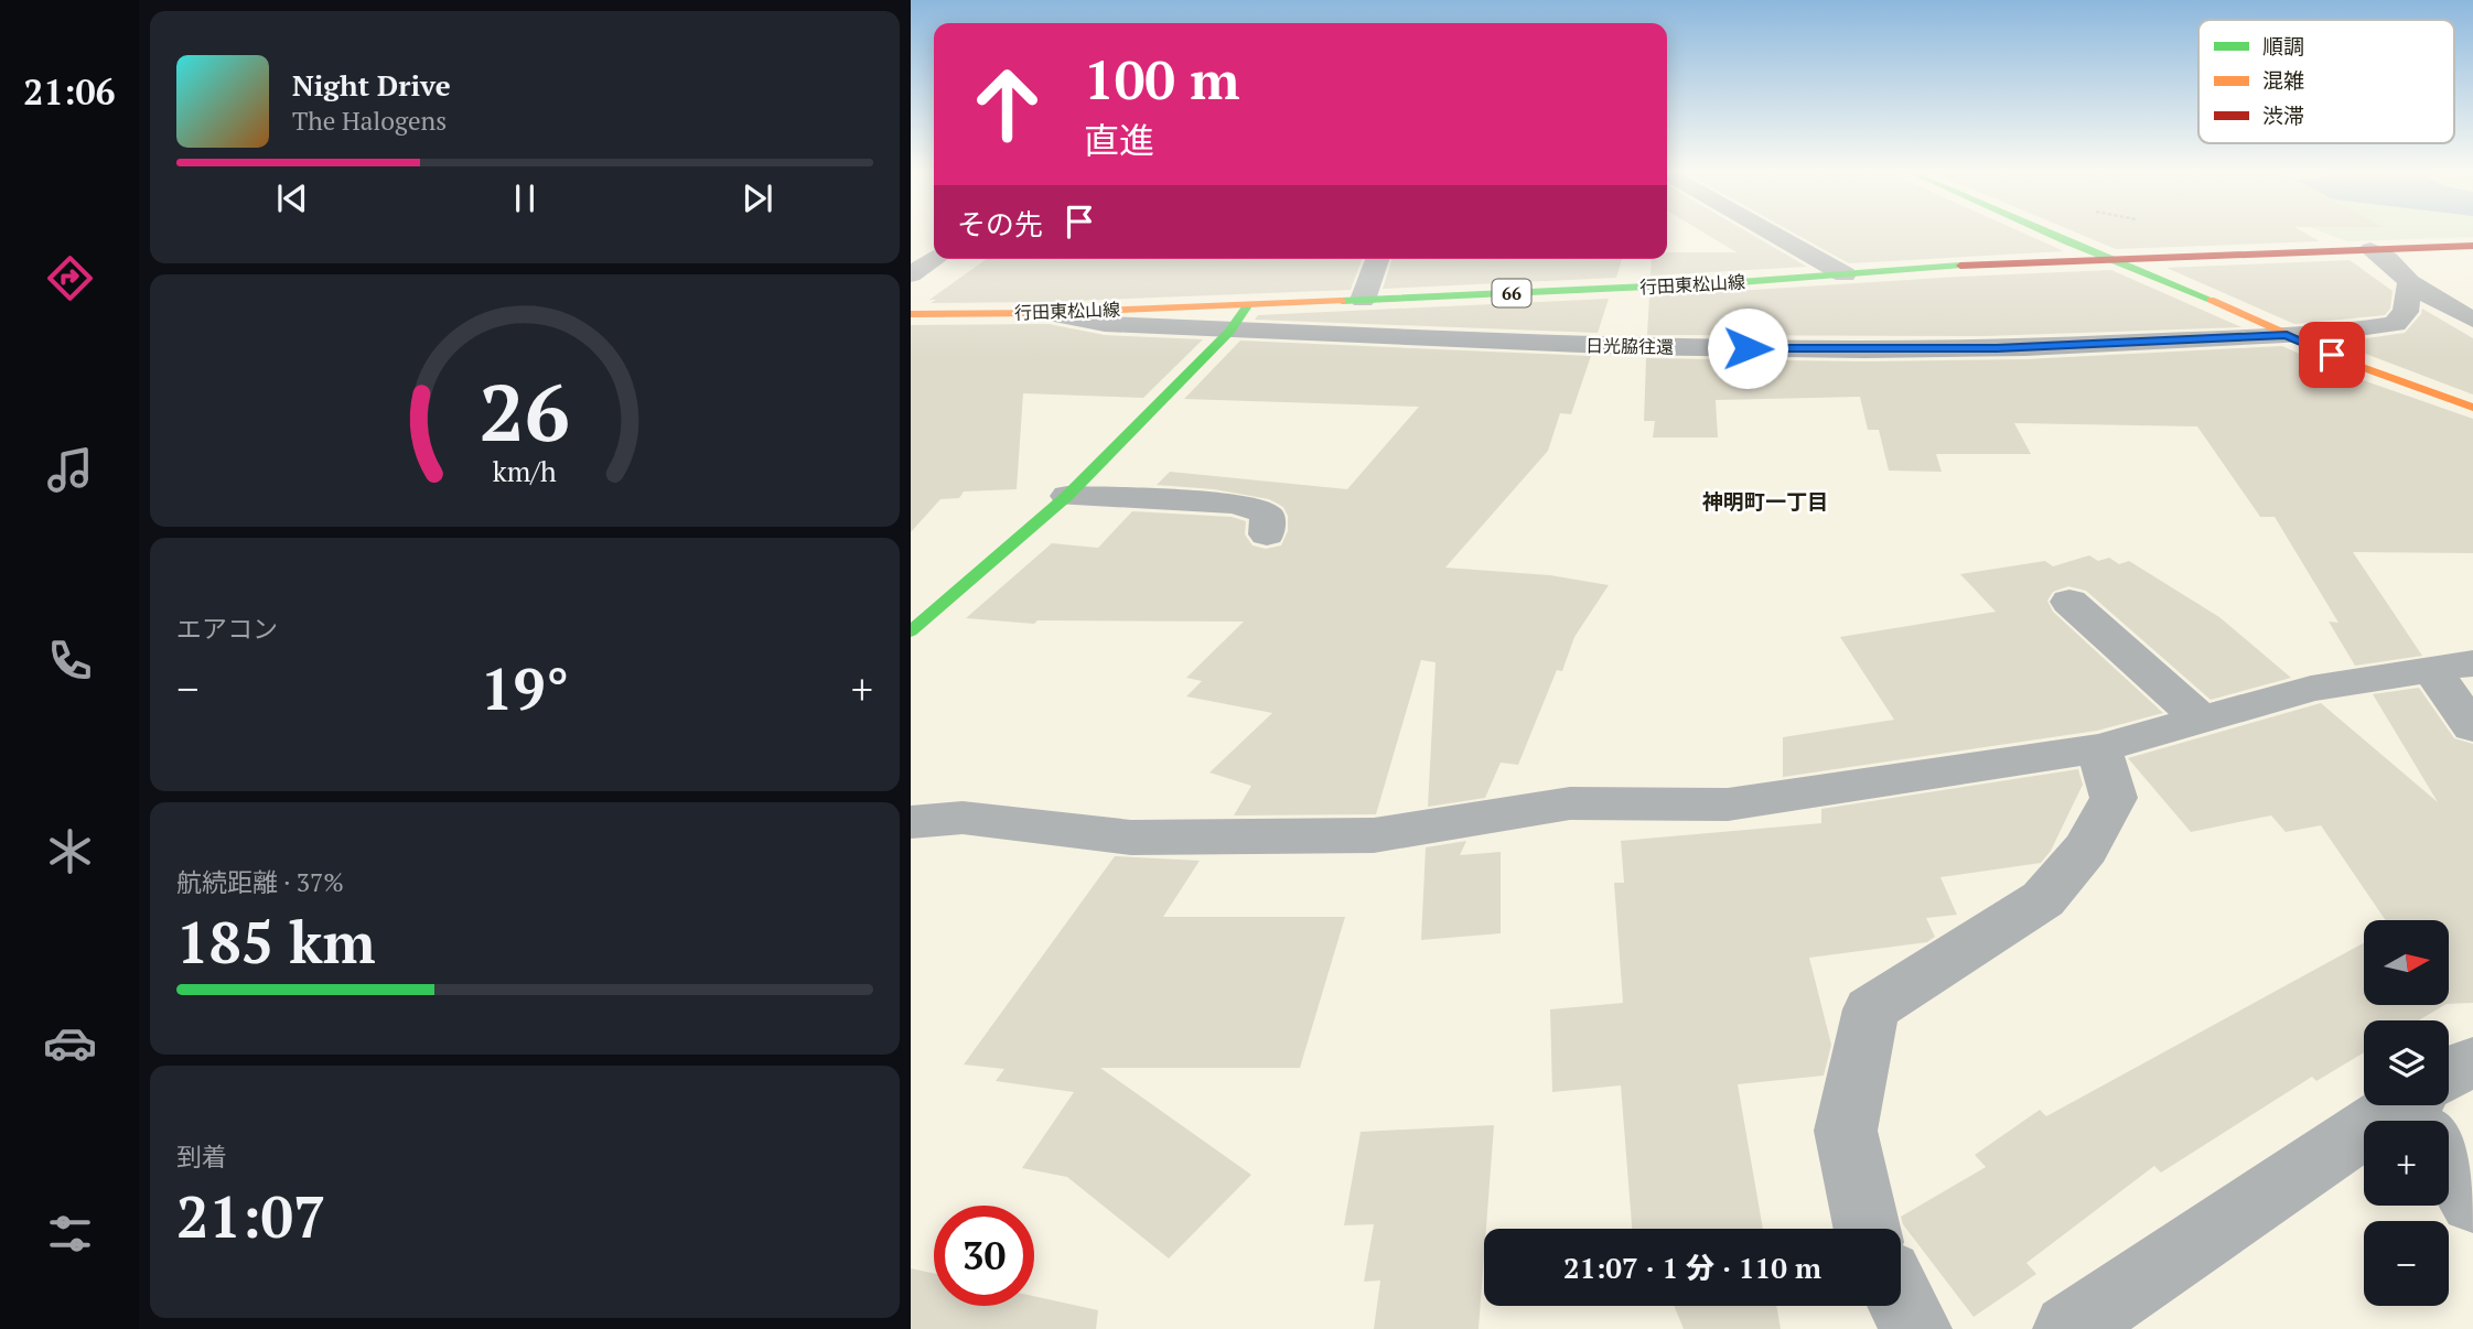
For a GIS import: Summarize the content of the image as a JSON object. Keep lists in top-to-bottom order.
{
  "streets": {
    "main road": ["行田東松山線", "66"],
    "street": ["日光脇往還"]
  },
  "crossings": [
    ["行田東松山線", "日光脇往還"]
  ],
  "districts": ["神明町一丁目"],
  "legend": ["順調", "混雑", "渋滞"],
  "north": "right",
  "page": {
    "tabs": "21:06",
    "turn": ["100 m", "直進"],
    "song": ["Night Drive", "The Halogens"],
    "then": "その先",
    "tile": [
      "エアコン",
      ["航続距離 · 37%", "185 km"],
      ["到着", "21:07"]
    ],
    "heat": ["−", "19°", "+"],
    "map_buttons": ["+", "−"],
    "limit": "30",
    "trip": "21:07 · 1 分 · 110 m",
    "gauge": ["26", "km/h"]
  }
}
